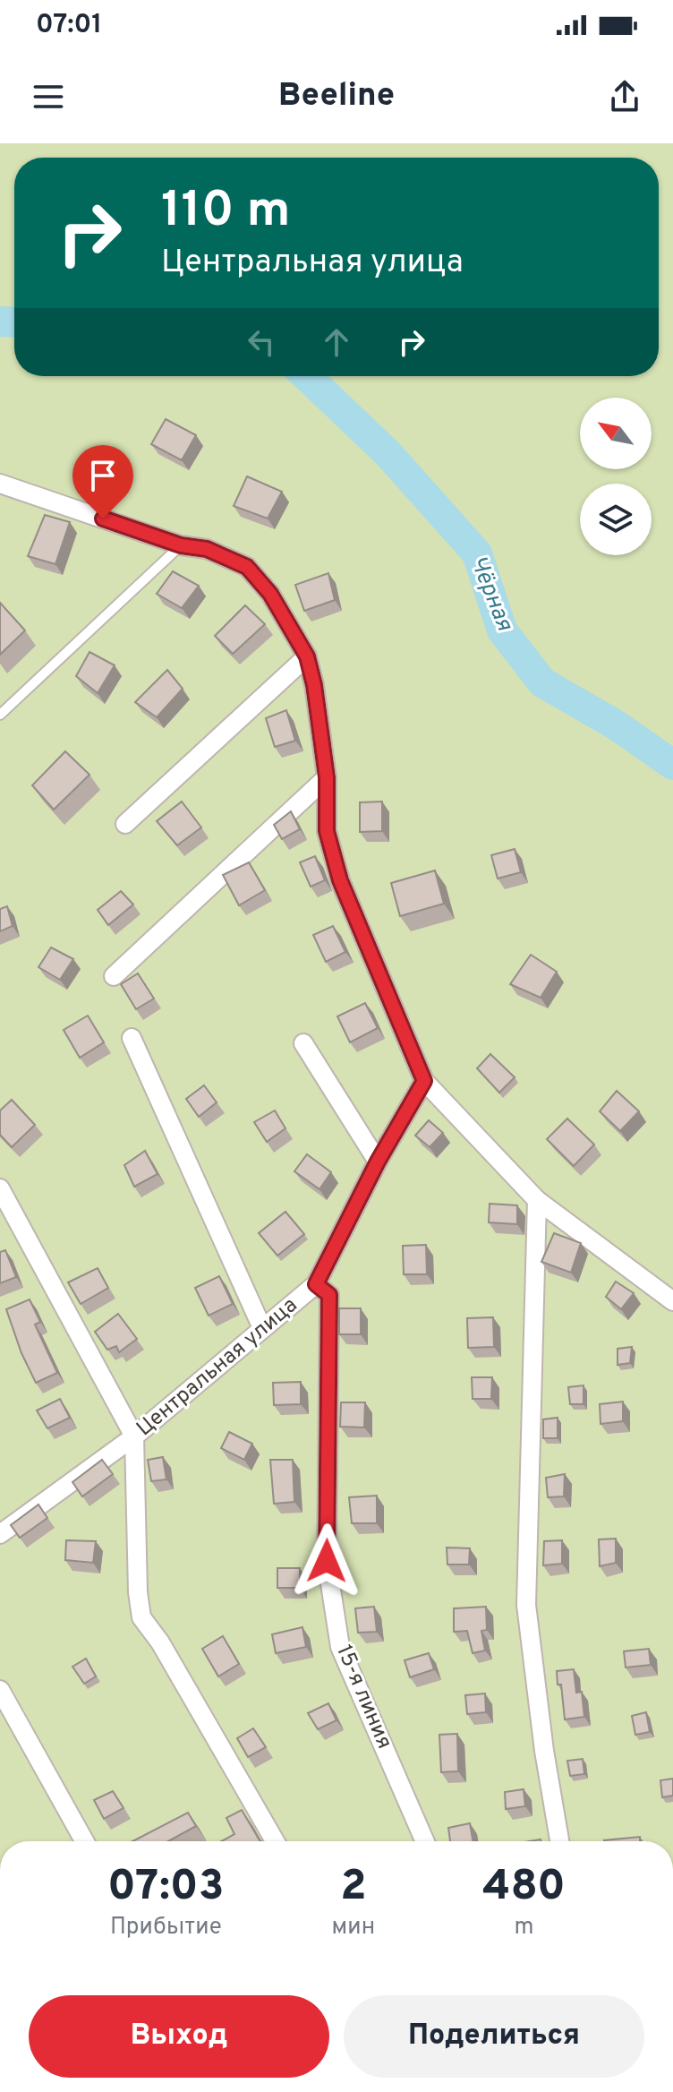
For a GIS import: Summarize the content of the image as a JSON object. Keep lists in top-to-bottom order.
{
  "streets": {
    "street": ["Центральная улица", "15-я линия"]
  },
  "crossings": [
    ["Центральная улица", "15-я линия"]
  ],
  "water": ["Чёрная"],
  "north": "top left",
  "page": {
    "status": "07:01",
    "header": "Beeline",
    "turn": ["110 m", "Центральная улица"],
    "eta": [
      "07:03",
      "Прибытие",
      "2",
      "мин",
      "480",
      "m"
    ],
    "buttons": ["Выход", "Поделиться"]
  }
}
